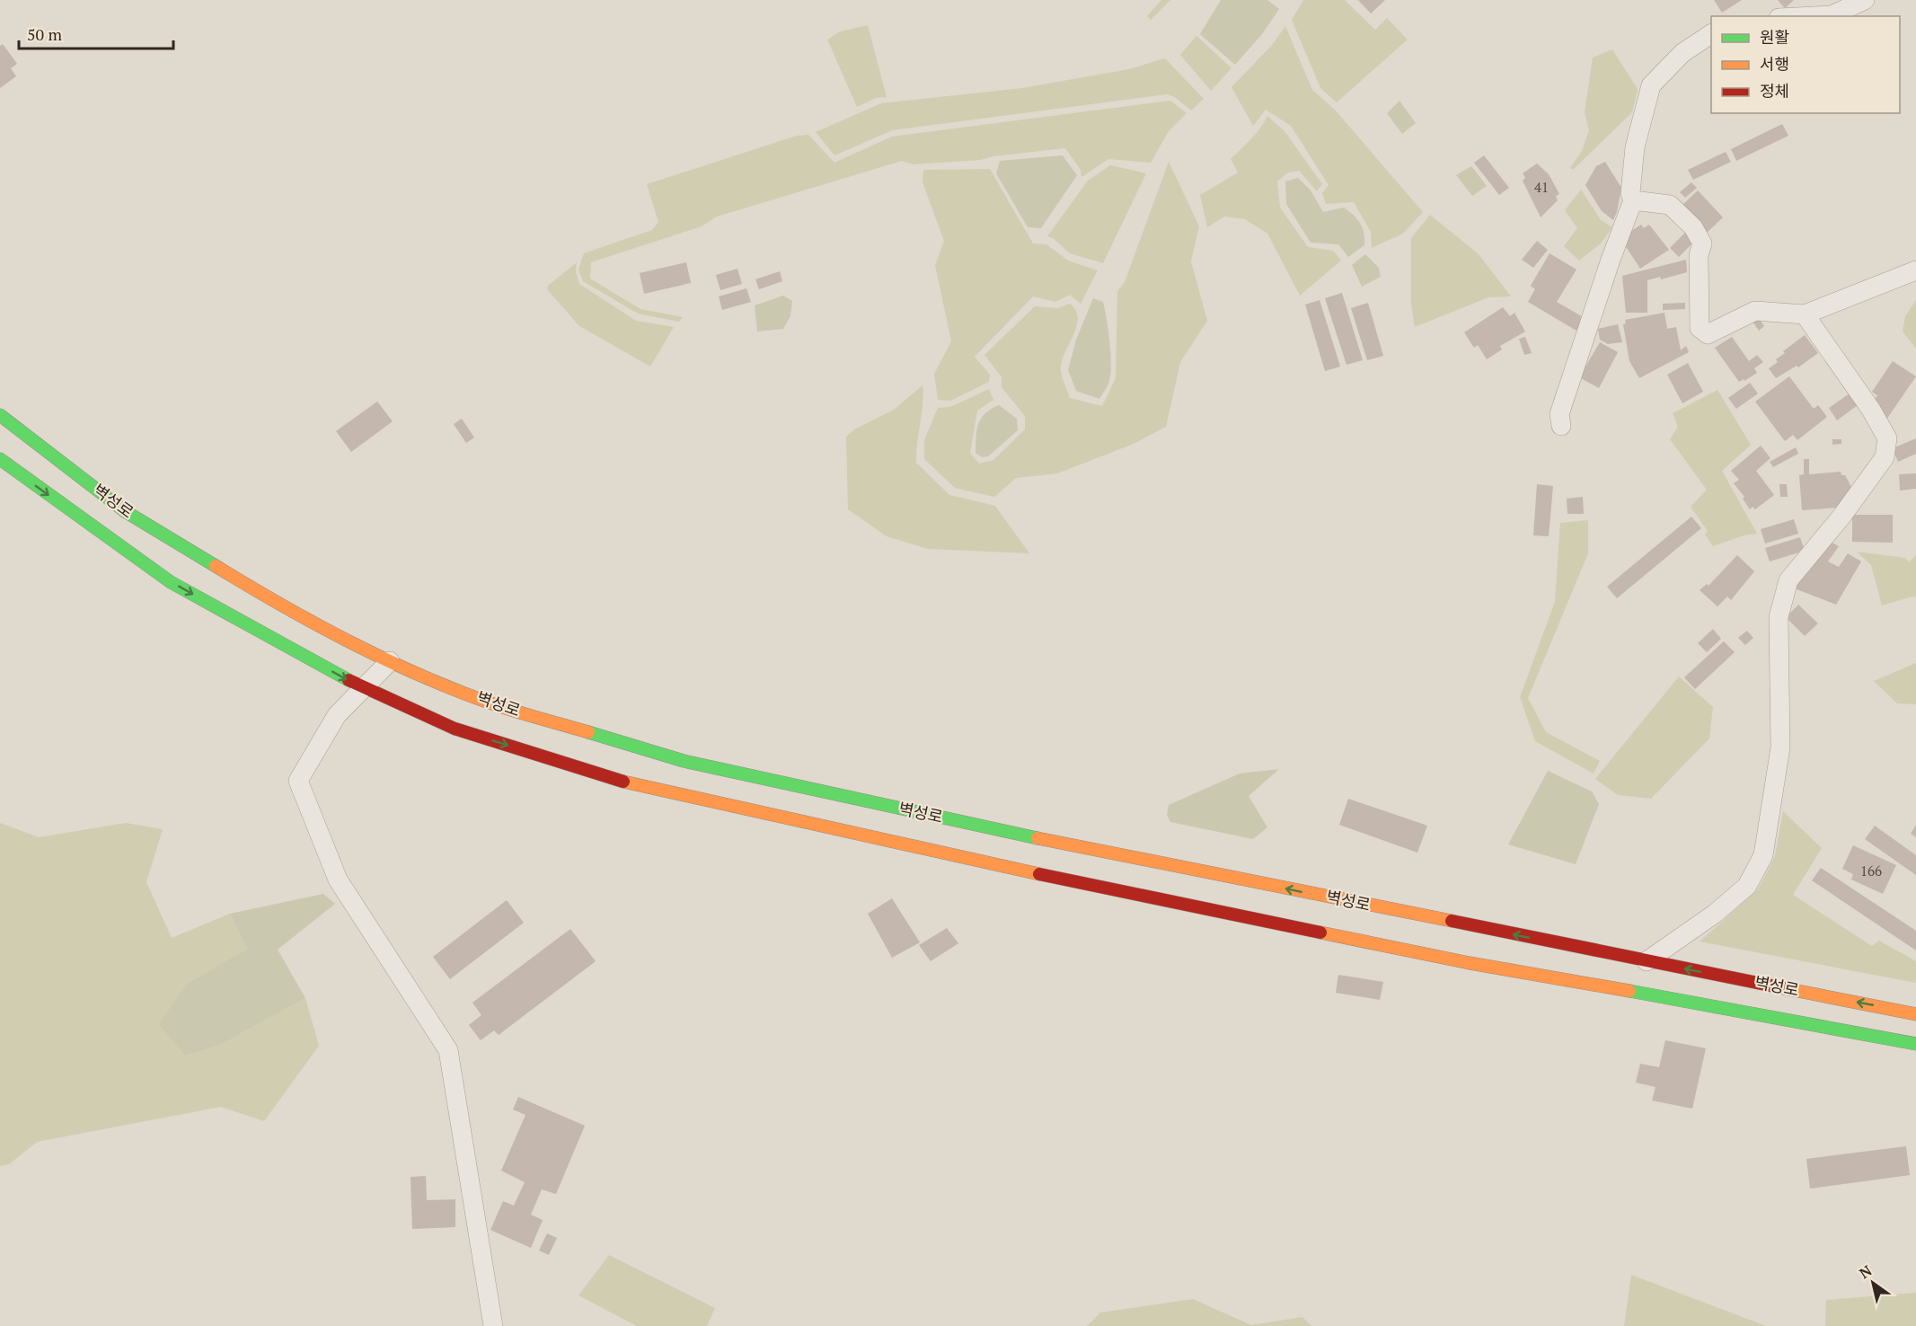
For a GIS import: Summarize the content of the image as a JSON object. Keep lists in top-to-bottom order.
{
  "streets": {
    "main road": ["벽성로"]
  },
  "house_numbers": ["41", "166"],
  "legend": ["원활", "서행", "정체"],
  "scale_bar": "50 m",
  "north": "top left"
}
